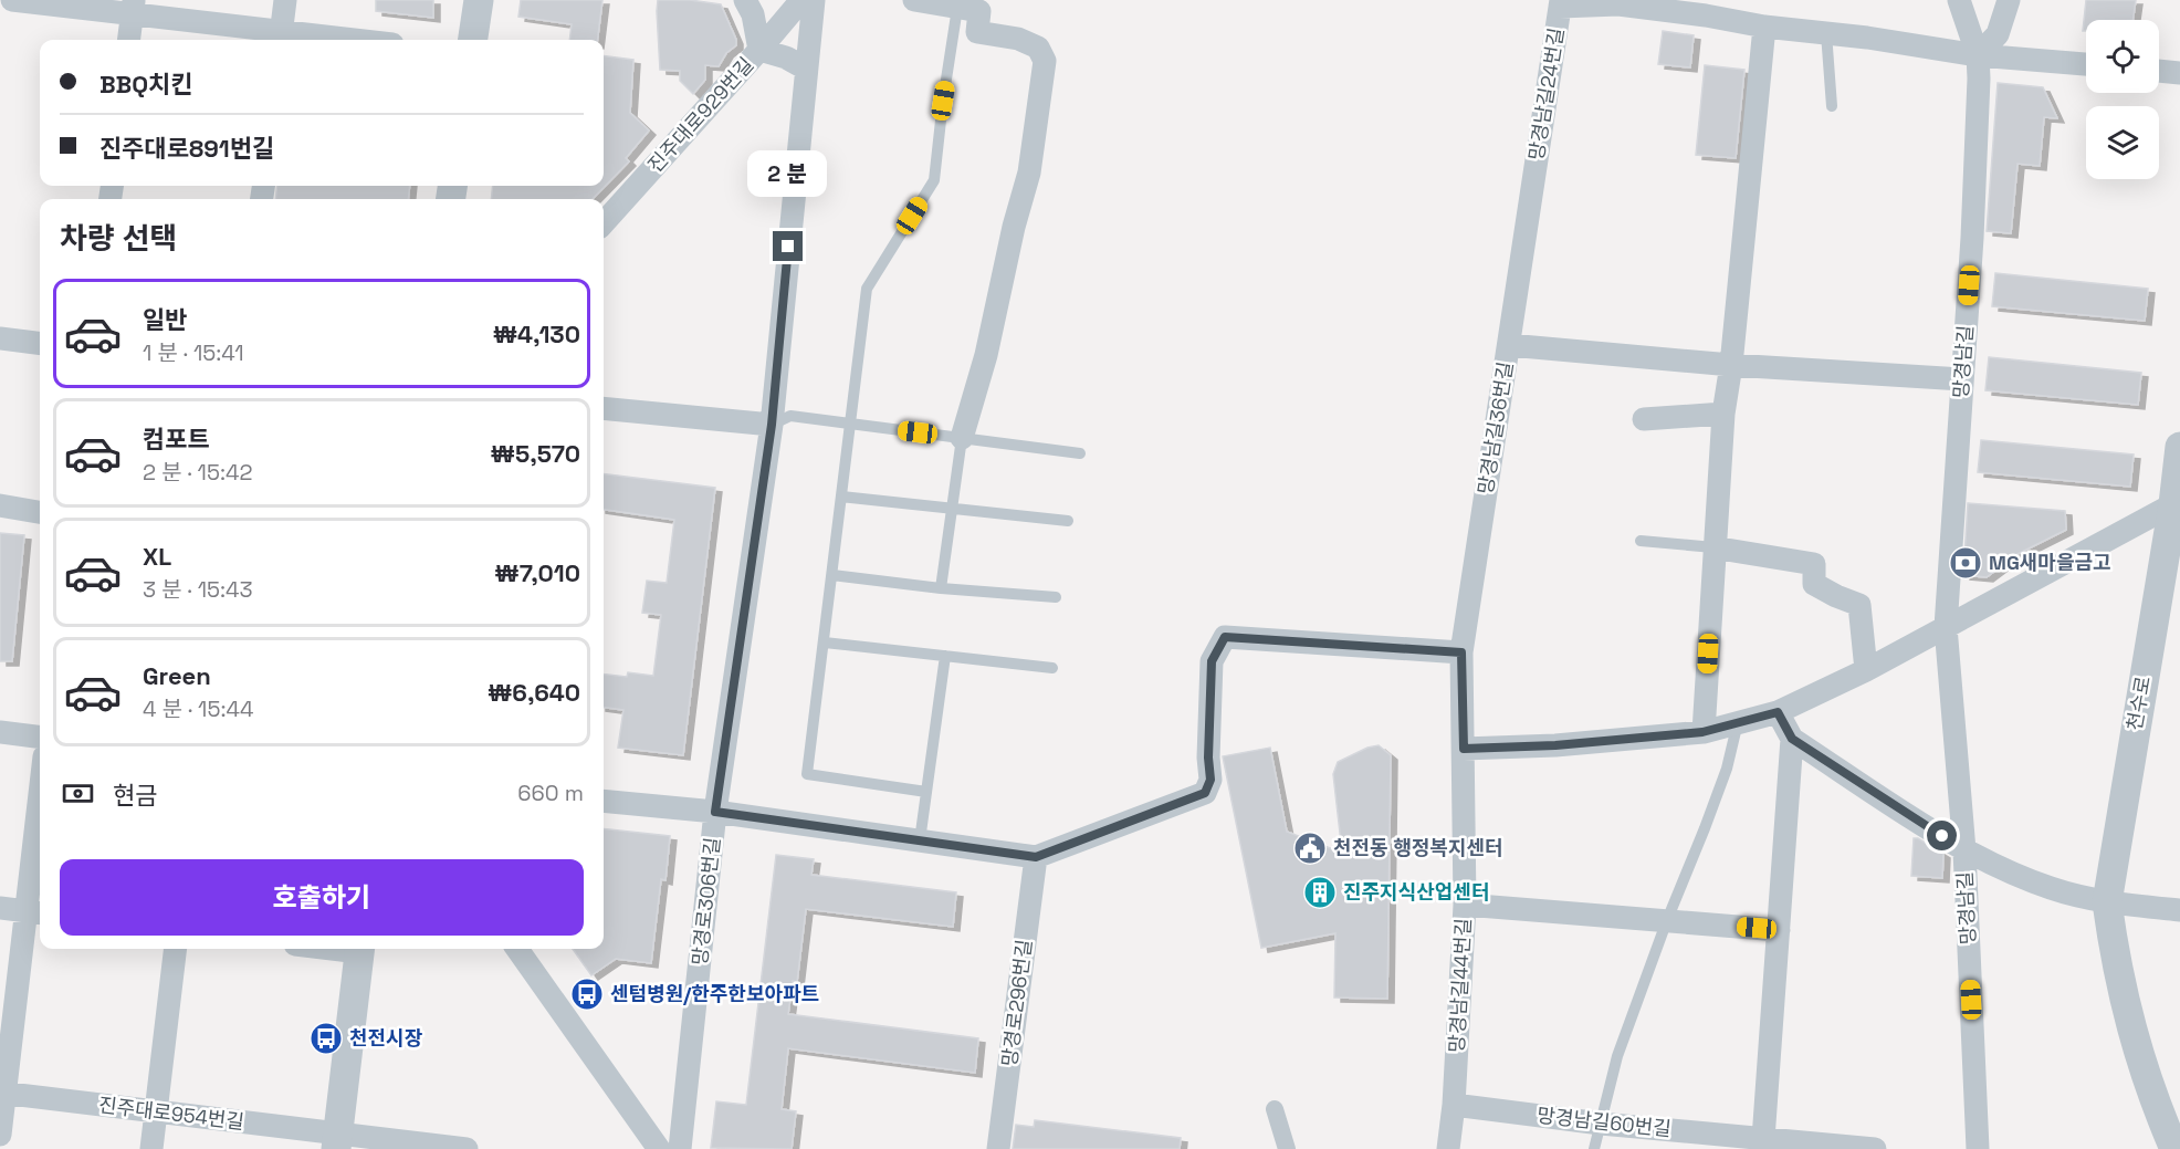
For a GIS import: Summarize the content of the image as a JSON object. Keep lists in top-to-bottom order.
{
  "streets": {
    "street": [
      "망경남길24번길",
      "진주대로929번길",
      "망경남길",
      "망경남길36번길",
      "천수로",
      "망경로306번길",
      "망경남길44번길",
      "망경로296번길",
      "진주대로954번길",
      "망경남길60번길"
    ]
  },
  "crossings": [
    ["망경남길24번길", "망경남길"],
    ["망경남길24번길", "망경남길36번길"],
    ["망경남길", "망경남길36번길"],
    ["망경남길36번길", "망경남길44번길"],
    ["망경남길44번길", "망경남길60번길"]
  ],
  "places": {
    "bank": ["MG새마을금고"],
    "public building": ["천전동 행정복지센터"],
    "building": ["진주지식산업센터"],
    "bus stop": ["센텀병원/한주한보아파트", "천전시장"]
  },
  "page": {
    "banner": ["BBQ치킨", "진주대로891번길"],
    "bubble": "2 분",
    "heading": "차량 선택",
    "list": [
      {
        "name": "일반",
        "note": "1 분 · 15:41",
        "value": "₩4,130"
      },
      {
        "name": "컴포트",
        "note": "2 분 · 15:42",
        "value": "₩5,570"
      },
      {
        "name": "XL",
        "note": "3 분 · 15:43",
        "value": "₩7,010"
      },
      {
        "name": "Green",
        "note": "4 분 · 15:44",
        "value": "₩6,640"
      }
    ],
    "pay": ["현금", "660 m"],
    "buttons": "호출하기"
  }
}
